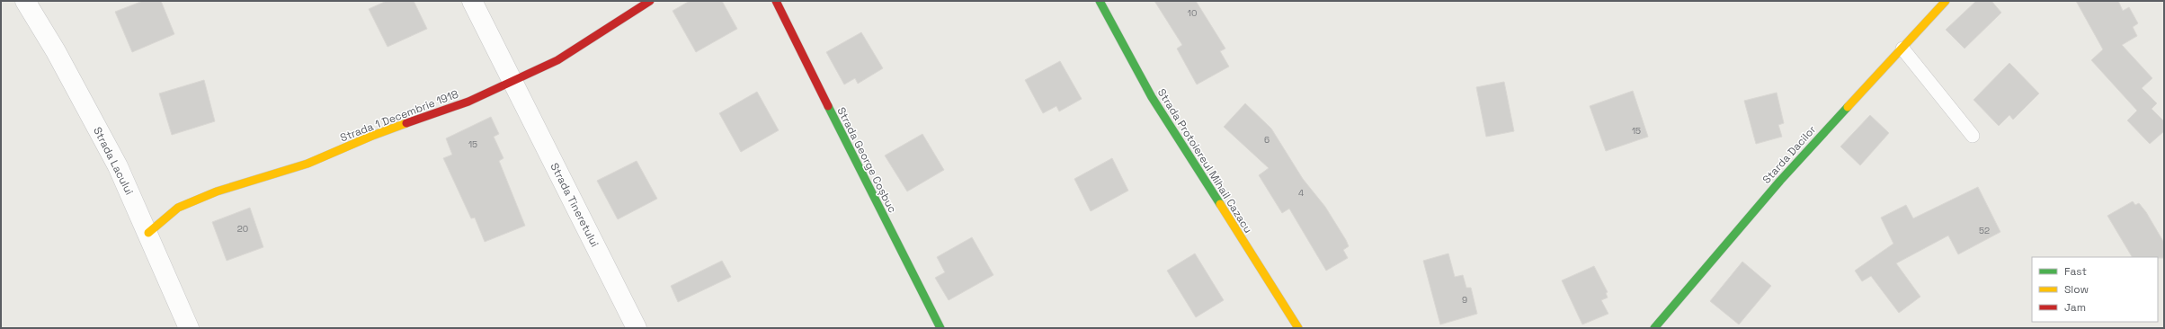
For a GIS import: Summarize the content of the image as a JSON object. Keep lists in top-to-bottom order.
{
  "streets": {
    "street": [
      "Strada 1 Decembrie 1918",
      "Starda Dacilor",
      "Strada George Coșbuc",
      "Strada Lacului",
      "Strada Protoiereul Mihail Cazacu",
      "Strada Tineretului"
    ]
  },
  "crossings": [
    ["Strada 1 Decembrie 1918", "Strada Lacului"],
    ["Strada 1 Decembrie 1918", "Strada Tineretului"]
  ],
  "house_numbers": [
    "10",
    "15",
    "6",
    "15",
    "4",
    "20",
    "52",
    "9"
  ],
  "legend": ["Fast", "Slow", "Jam"]
}
